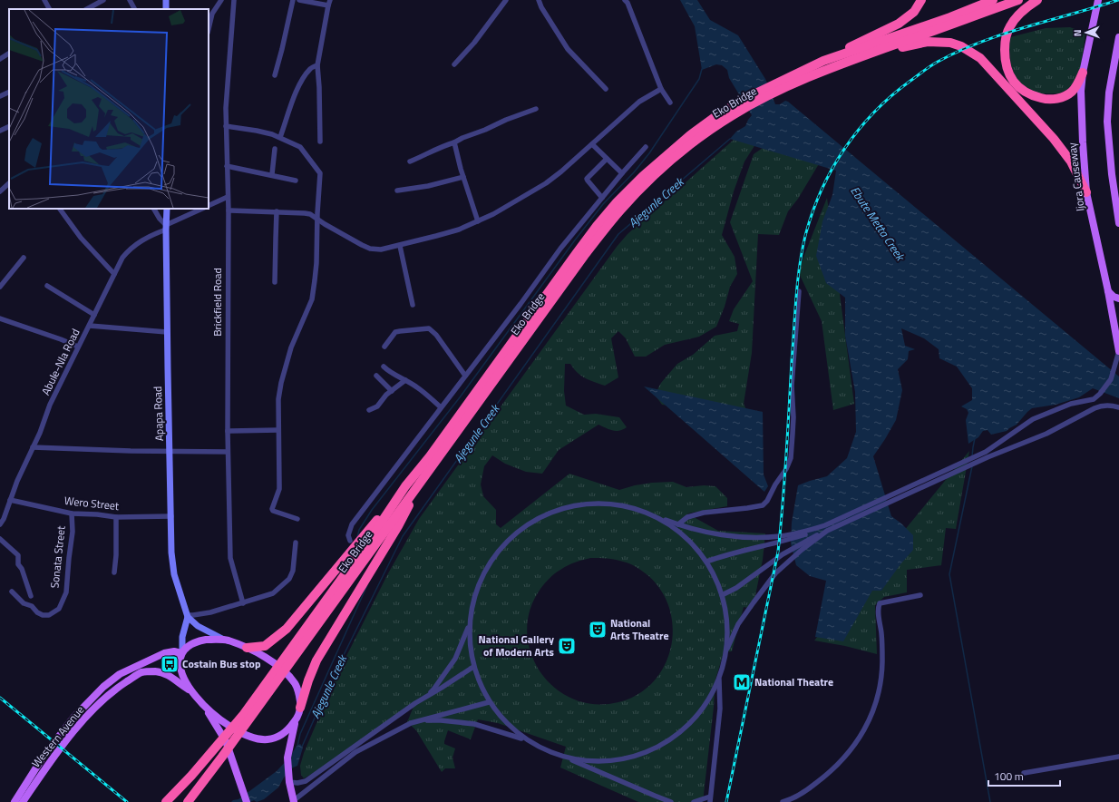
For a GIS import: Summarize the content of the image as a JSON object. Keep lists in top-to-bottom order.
{
  "streets": {
    "highway": ["Eko Bridge"],
    "main road": ["Ijora Causeway", "Western Avenue"],
    "street": [
      "Brickfield Road",
      "Abule-Nla Road",
      "Apapa Road",
      "Wero Street",
      "Sonata Street"
    ]
  },
  "crossings": [
    ["Abule-Nla Road", "Apapa Road"],
    ["Abule-Nla Road", "Wero Street"],
    ["Apapa Road", "Wero Street"],
    ["Wero Street", "Sonata Street"]
  ],
  "water": ["Ajegunle Creek", "Ebute Metta Creek"],
  "places": {
    "theatre": ["National Arts Theatre", "National Gallery of Modern Arts"],
    "bus stop": ["Costain Bus stop"],
    "metro station": ["National Theatre"]
  },
  "scale_bar": "100 m",
  "north": "left"
}
